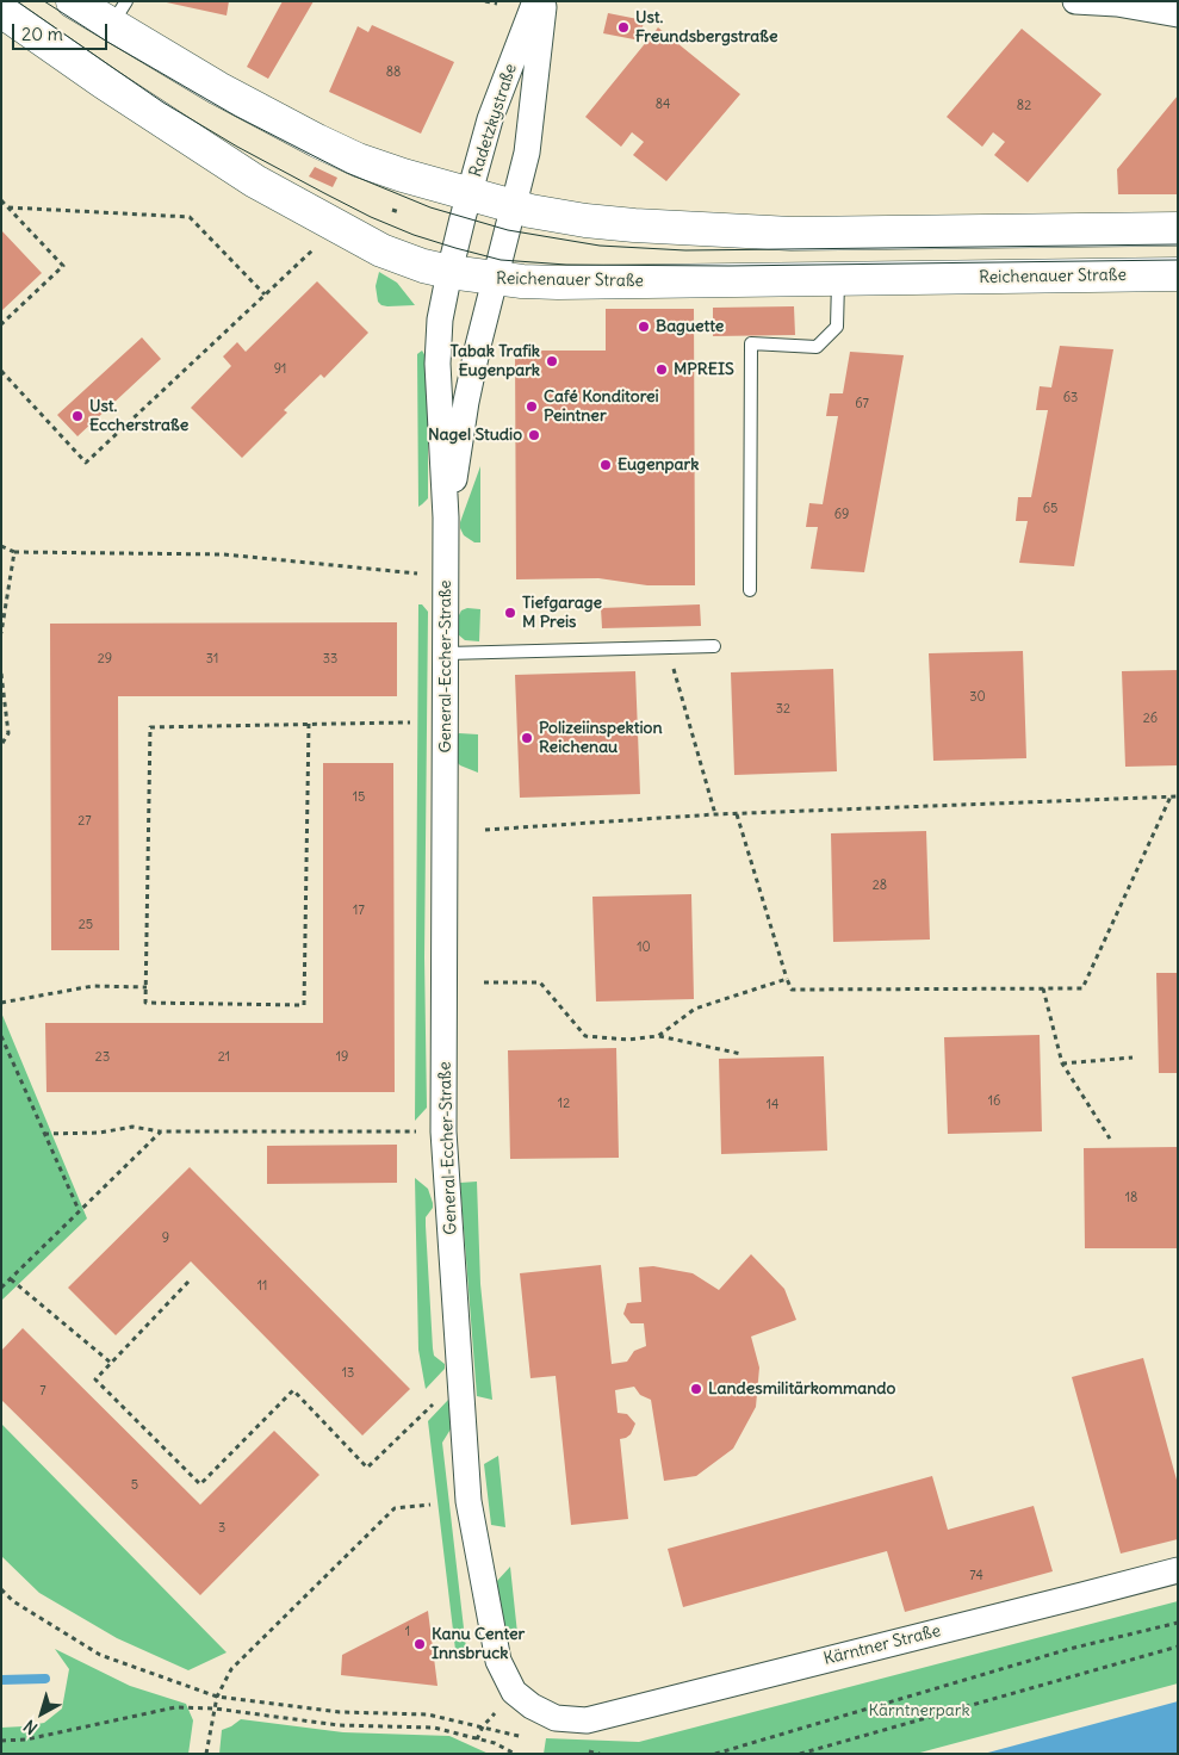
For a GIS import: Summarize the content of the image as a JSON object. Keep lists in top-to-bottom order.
{
  "streets": {
    "street": [
      "Radetzkystraße",
      "Reichenauer Straße",
      "General-Eccher-Straße",
      "Kärntner Straße"
    ]
  },
  "crossings": [
    ["Radetzkystraße", "Reichenauer Straße"],
    ["Radetzkystraße", "General-Eccher-Straße"],
    ["Reichenauer Straße", "General-Eccher-Straße"],
    ["General-Eccher-Straße", "Kärntner Straße"]
  ],
  "parks": ["Kärntnerpark"],
  "places": [
    "Ust. Freundsbergstraße",
    "Baguette",
    "Tabak Trafik Eugenpark",
    "MPREIS",
    "Café Konditorei Peintner",
    "Ust. Eccherstraße",
    "Nagel Studio",
    "Eugenpark",
    "Tiefgarage M Preis",
    "Polizeiinspektion Reichenau",
    "Landesmilitärkommando",
    "Kanu Center Innsbruck"
  ],
  "house_numbers": [
    "88",
    "84",
    "82",
    "91",
    "63",
    "67",
    "65",
    "69",
    "29",
    "31",
    "33",
    "30",
    "32",
    "26",
    "15",
    "27",
    "28",
    "17",
    "25",
    "10",
    "23",
    "21",
    "19",
    "16",
    "12",
    "14",
    "18",
    "9",
    "11",
    "13",
    "7",
    "5",
    "3",
    "74",
    "1"
  ],
  "scale_bar": "20 m",
  "north": "bottom left"
}
